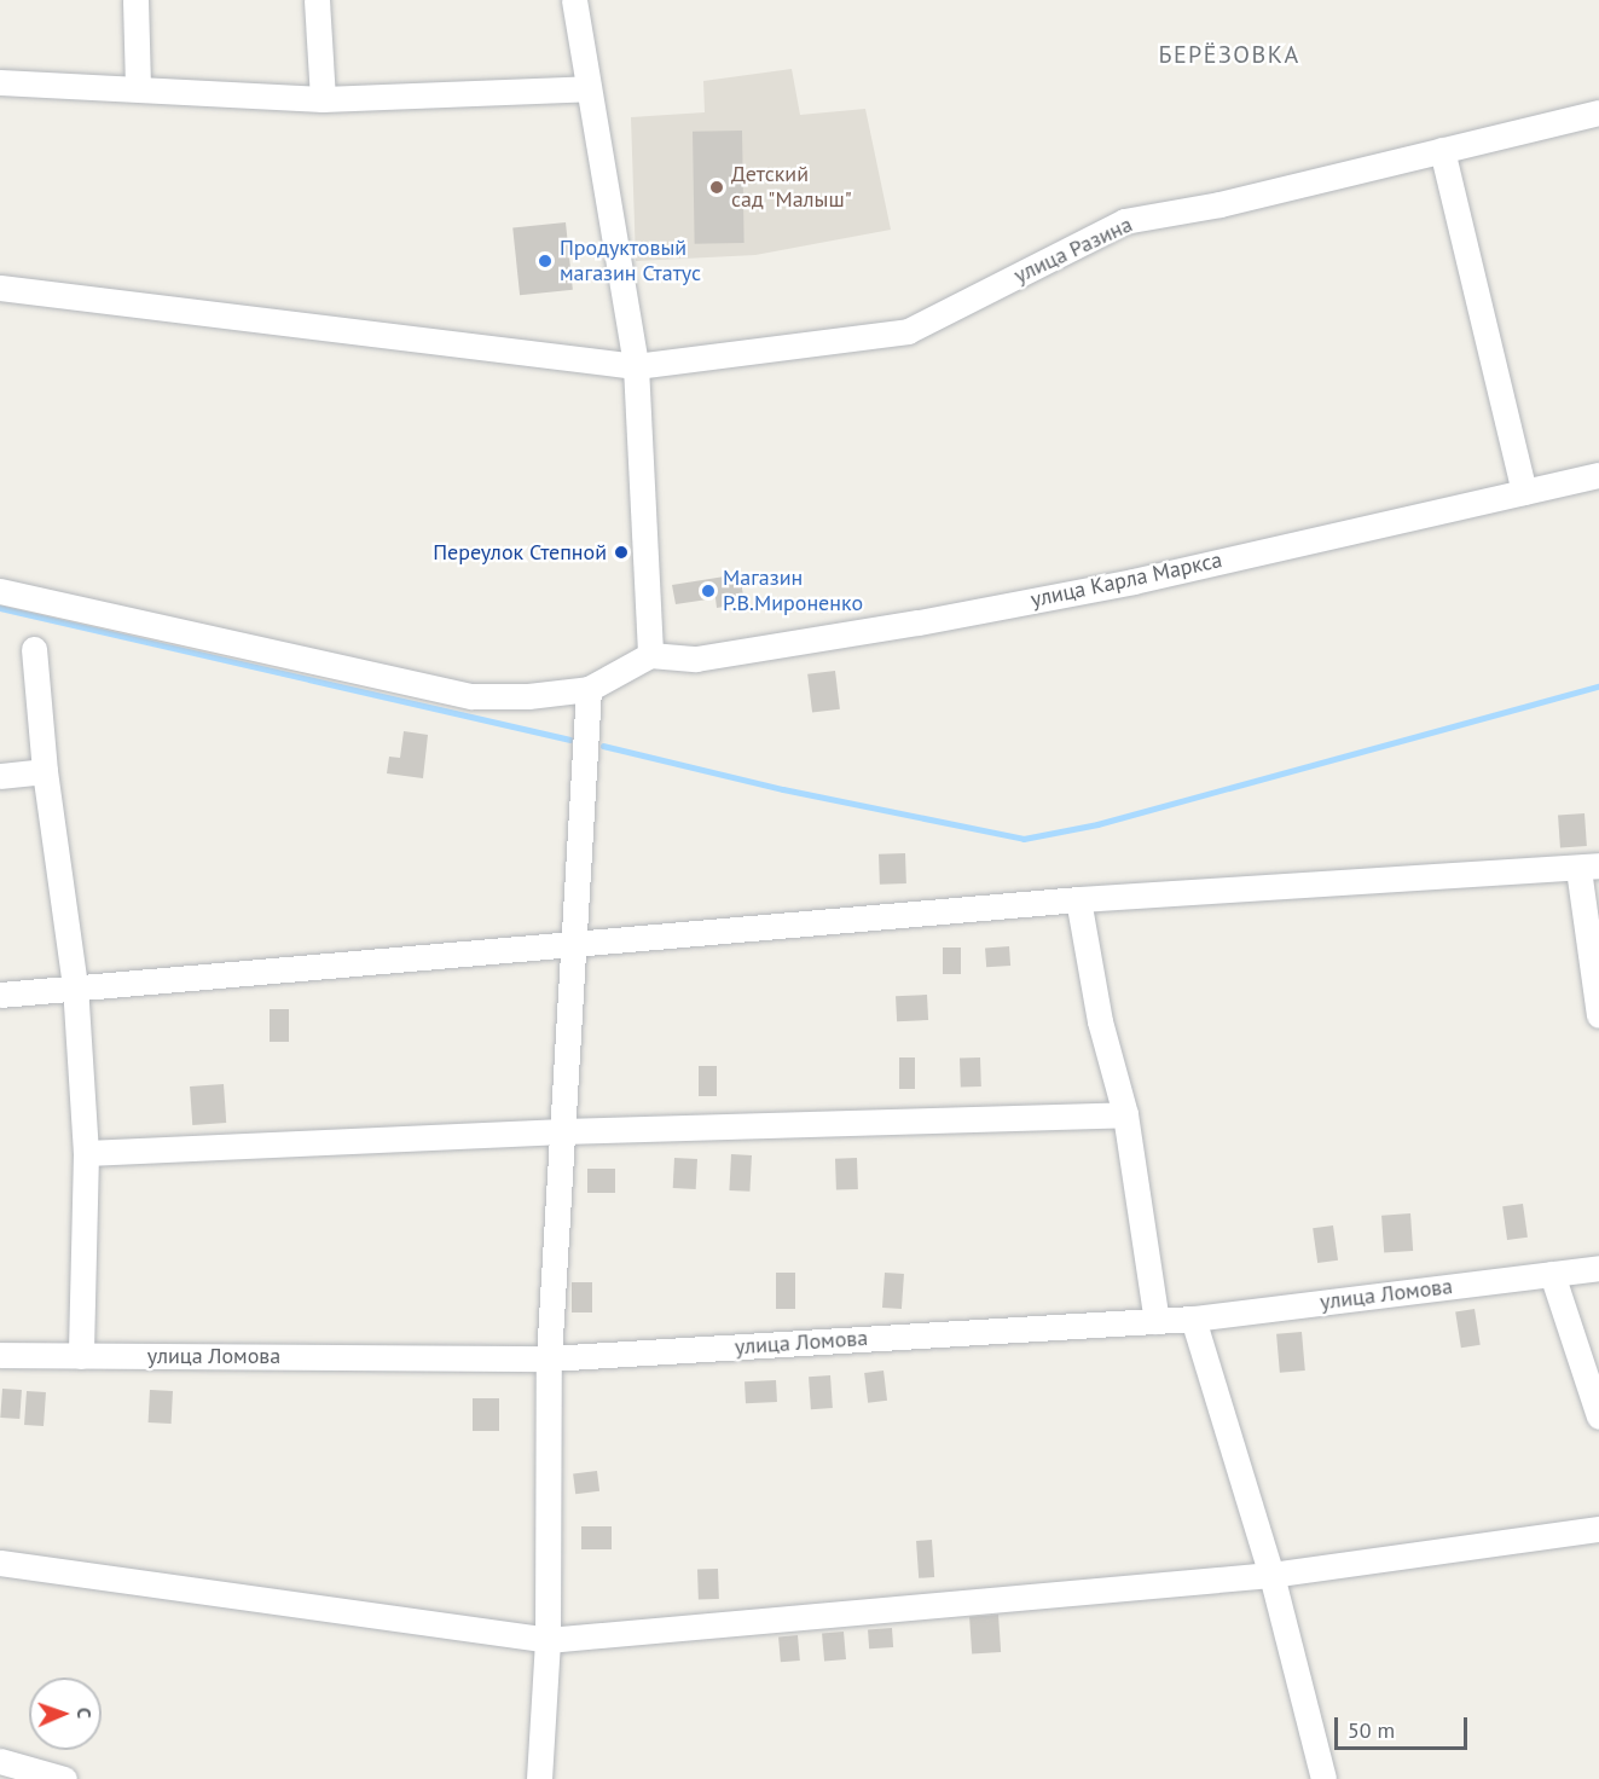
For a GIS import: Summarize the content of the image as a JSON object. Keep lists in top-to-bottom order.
{
  "streets": {
    "street": ["улица Разина", "улица Карла Маркса", "улица Ломова"]
  },
  "districts": ["БЕРЁЗОВКА"],
  "places": [
    "Детский сад \"Малыш\"",
    "Продуктовый магазин Статус",
    "Переулок Степной",
    "Магазин Р.В.Мироненко"
  ],
  "scale_bar": "50 m",
  "north": "right"
}
